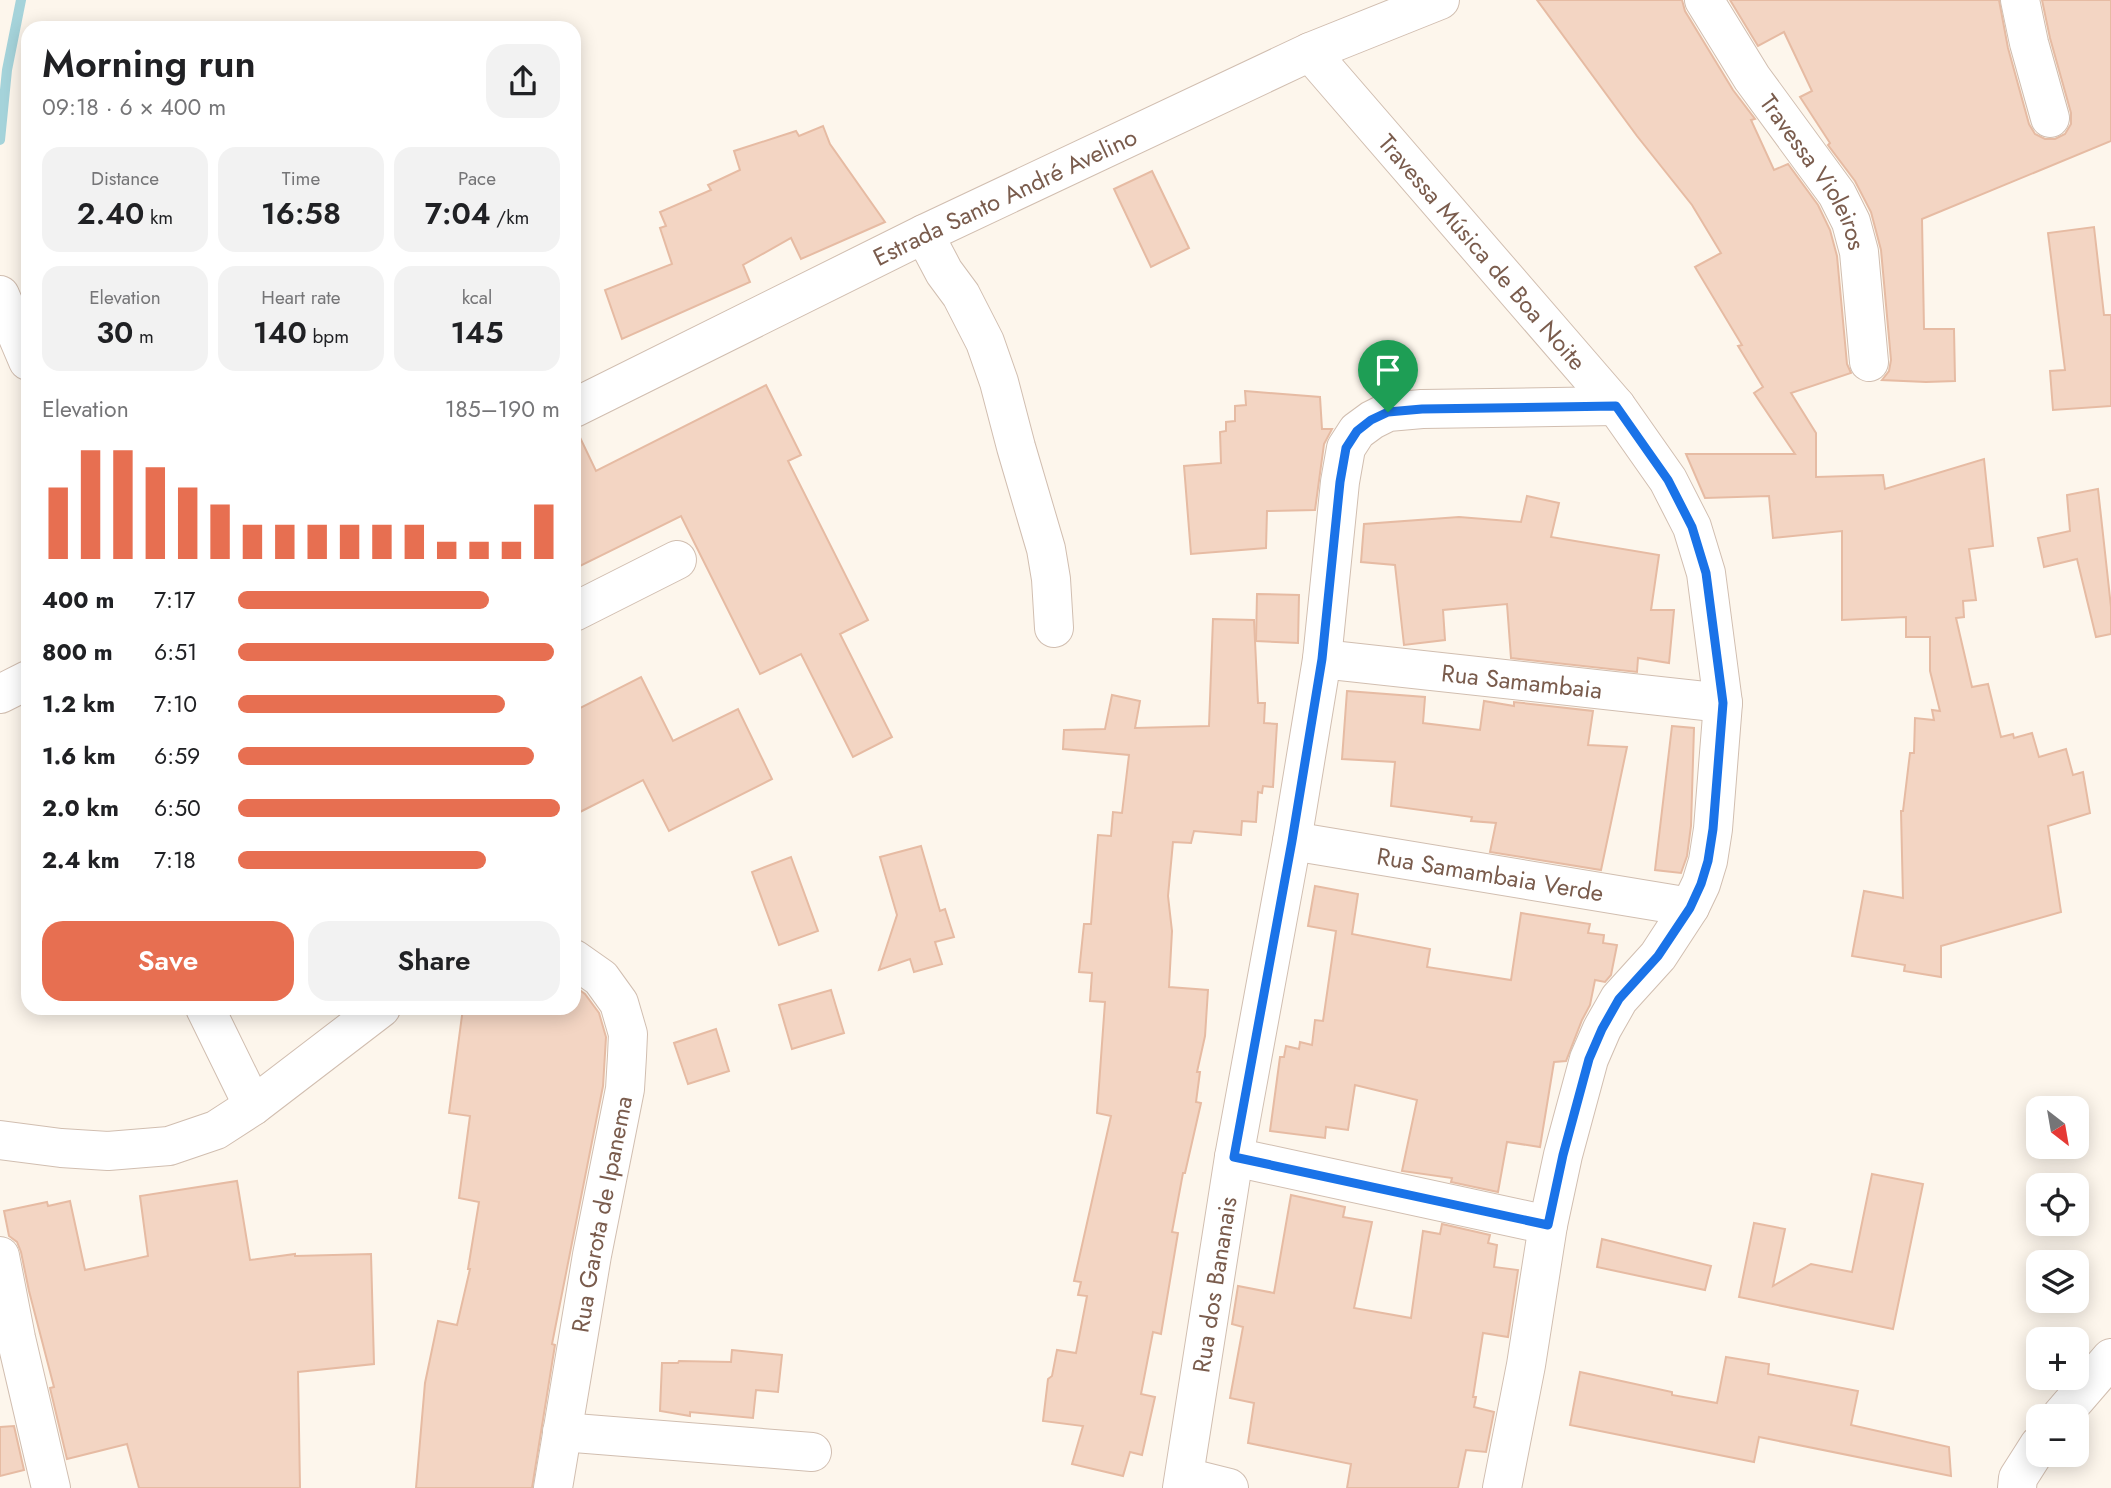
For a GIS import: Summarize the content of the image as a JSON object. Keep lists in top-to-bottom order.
{
  "streets": {
    "street": [
      "Travessa Violeiros",
      "Estrada Santo André Avelino",
      "Travessa Música de Boa Noite",
      "Rua Samambaia",
      "Rua Samambaia Verde",
      "Rua Garota de Ipanema",
      "Rua dos Bananais"
    ]
  },
  "crossings": [
    ["Estrada Santo André Avelino", "Travessa Música de Boa Noite"],
    ["Travessa Música de Boa Noite", "Rua Samambaia"],
    ["Travessa Música de Boa Noite", "Rua Samambaia Verde"],
    ["Travessa Música de Boa Noite", "Rua dos Bananais"],
    ["Rua Samambaia", "Rua dos Bananais"],
    ["Rua Samambaia Verde", "Rua dos Bananais"]
  ],
  "north": "bottom right",
  "page": {
    "heading": ["Morning run", "09:18 · 6 × 400 m"],
    "stats": [
      ["Distance", "2.40 km"],
      ["Time", "16:58"],
      ["Pace", "7:04 /km"],
      ["Elevation", "30 m"],
      ["Heart rate", "140 bpm"],
      ["kcal", "145"]
    ],
    "chart": ["Elevation", "185–190 m"],
    "list": [
      {
        "name": "400 m",
        "note": "7:17"
      },
      {
        "name": "800 m",
        "note": "6:51"
      },
      {
        "name": "1.2 km",
        "note": "7:10"
      },
      {
        "name": "1.6 km",
        "note": "6:59"
      },
      {
        "name": "2.0 km",
        "note": "6:50"
      },
      {
        "name": "2.4 km",
        "note": "7:18"
      }
    ],
    "buttons": ["Save", "Share"],
    "map_buttons": ["+", "−"]
  }
}
